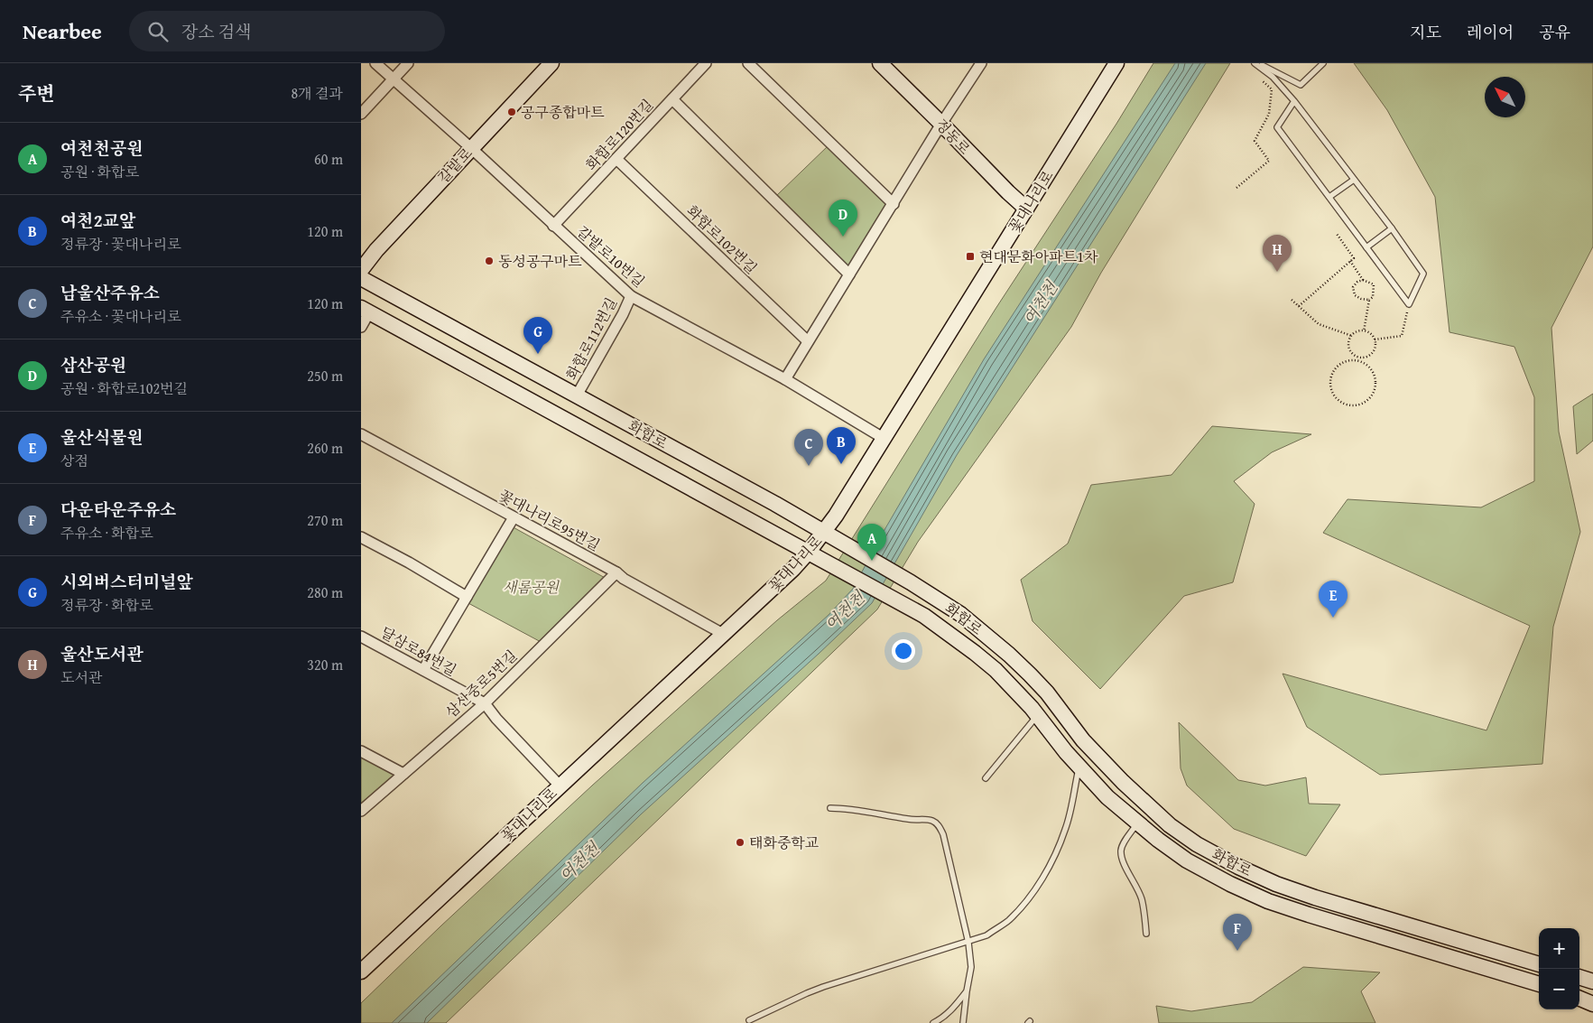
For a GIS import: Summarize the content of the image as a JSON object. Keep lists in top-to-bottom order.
{
  "streets": {
    "main road": [
      "정동로",
      "갈밭로",
      "꽃대나리로",
      "화합로"
    ],
    "street": [
      "화합로120번길",
      "화합로102번길",
      "갈밭로10번길",
      "화합로112번길",
      "꽃대나리로95번길",
      "달삼로84번길",
      "삼산중로5번길"
    ]
  },
  "crossings": [
    ["화합로120번길", "화합로102번길"],
    ["화합로120번길", "갈밭로10번길"],
    ["정동로", "꽃대나리로"],
    ["갈밭로", "갈밭로10번길"],
    ["꽃대나리로", "갈밭로10번길"],
    ["꽃대나리로", "화합로"],
    ["꽃대나리로", "꽃대나리로95번길"],
    ["꽃대나리로", "달삼로84번길"],
    ["갈밭로10번길", "화합로112번길"],
    ["화합로112번길", "화합로"],
    ["꽃대나리로95번길", "삼산중로5번길"],
    ["달삼로84번길", "삼산중로5번길"]
  ],
  "water": ["여천천"],
  "parks": ["새롬공원"],
  "places": {
    "other": ["공구종합마트", "동성공구마트", "태화중학교"],
    "transit": ["현대문화아파트1차"]
  },
  "north": "top left",
  "page": {
    "header": "Nearbee",
    "search": "장소 검색",
    "nav": ["지도", "레이어", "공유"],
    "heading": ["주변", "8개 결과"],
    "list": [
      {
        "mark": "A",
        "name": "여천천공원",
        "note": "공원 · 화합로",
        "value": "60 m"
      },
      {
        "mark": "B",
        "name": "여천2교앞",
        "note": "정류장 · 꽃대나리로",
        "value": "120 m"
      },
      {
        "mark": "C",
        "name": "남울산주유소",
        "note": "주유소 · 꽃대나리로",
        "value": "120 m"
      },
      {
        "mark": "D",
        "name": "삼산공원",
        "note": "공원 · 화합로102번길",
        "value": "250 m"
      },
      {
        "mark": "E",
        "name": "울산식물원",
        "note": "상점",
        "value": "260 m"
      },
      {
        "mark": "F",
        "name": "다운타운주유소",
        "note": "주유소 · 화합로",
        "value": "270 m"
      },
      {
        "mark": "G",
        "name": "시외버스터미널앞",
        "note": "정류장 · 화합로",
        "value": "280 m"
      },
      {
        "mark": "H",
        "name": "울산도서관",
        "note": "도서관",
        "value": "320 m"
      }
    ],
    "pins": [
      "D",
      "H",
      "G",
      "B",
      "C",
      "A",
      "E",
      "F"
    ],
    "map_buttons": ["+", "−"]
  }
}
